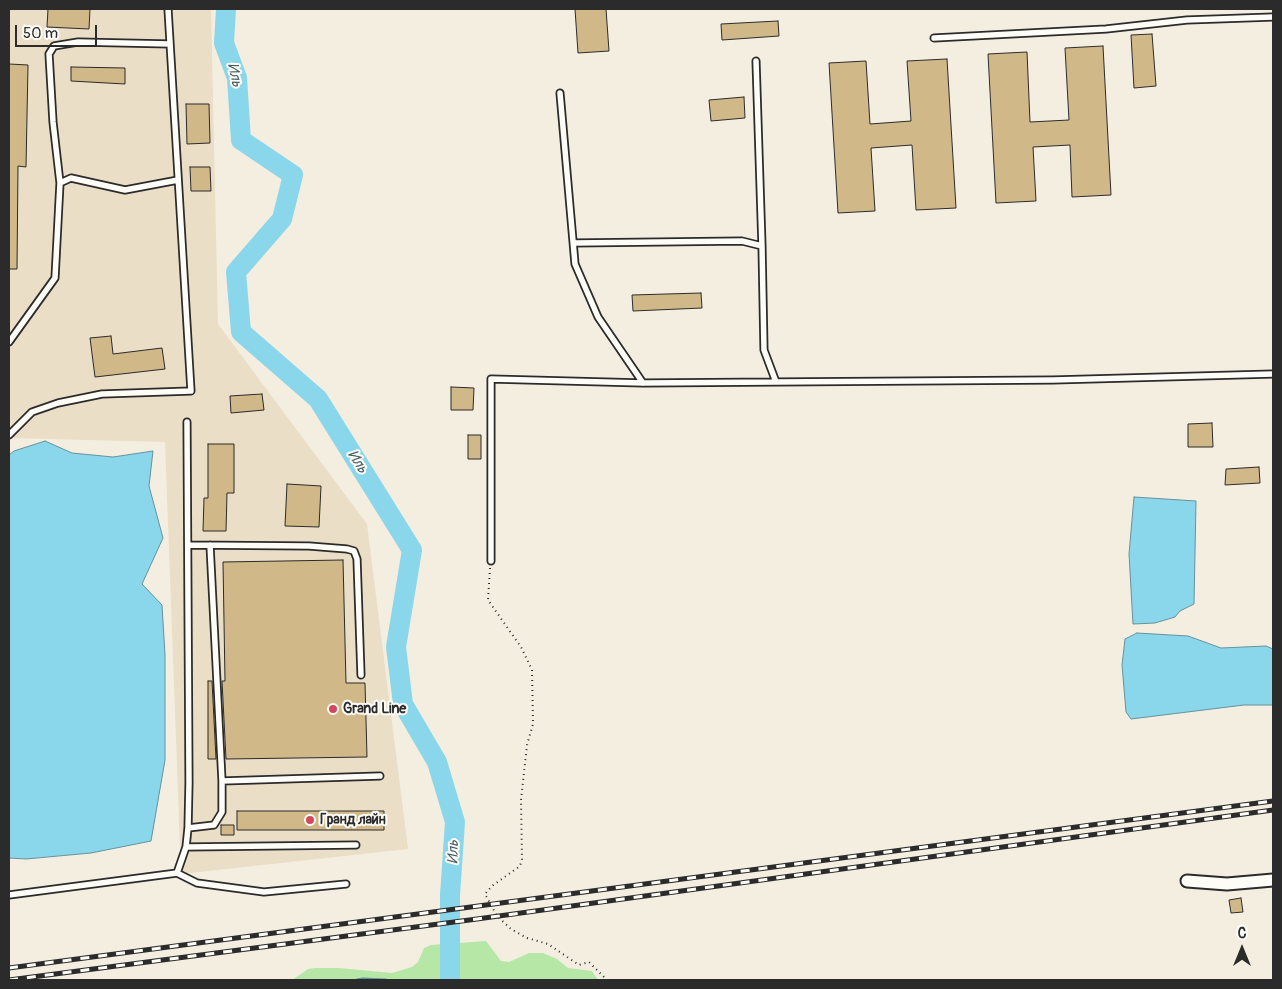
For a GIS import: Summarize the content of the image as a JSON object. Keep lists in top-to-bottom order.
{
  "water": ["Иль"],
  "places": ["Grand Line", "Гранд лайн"],
  "scale_bar": "50 m",
  "north": "top"
}
